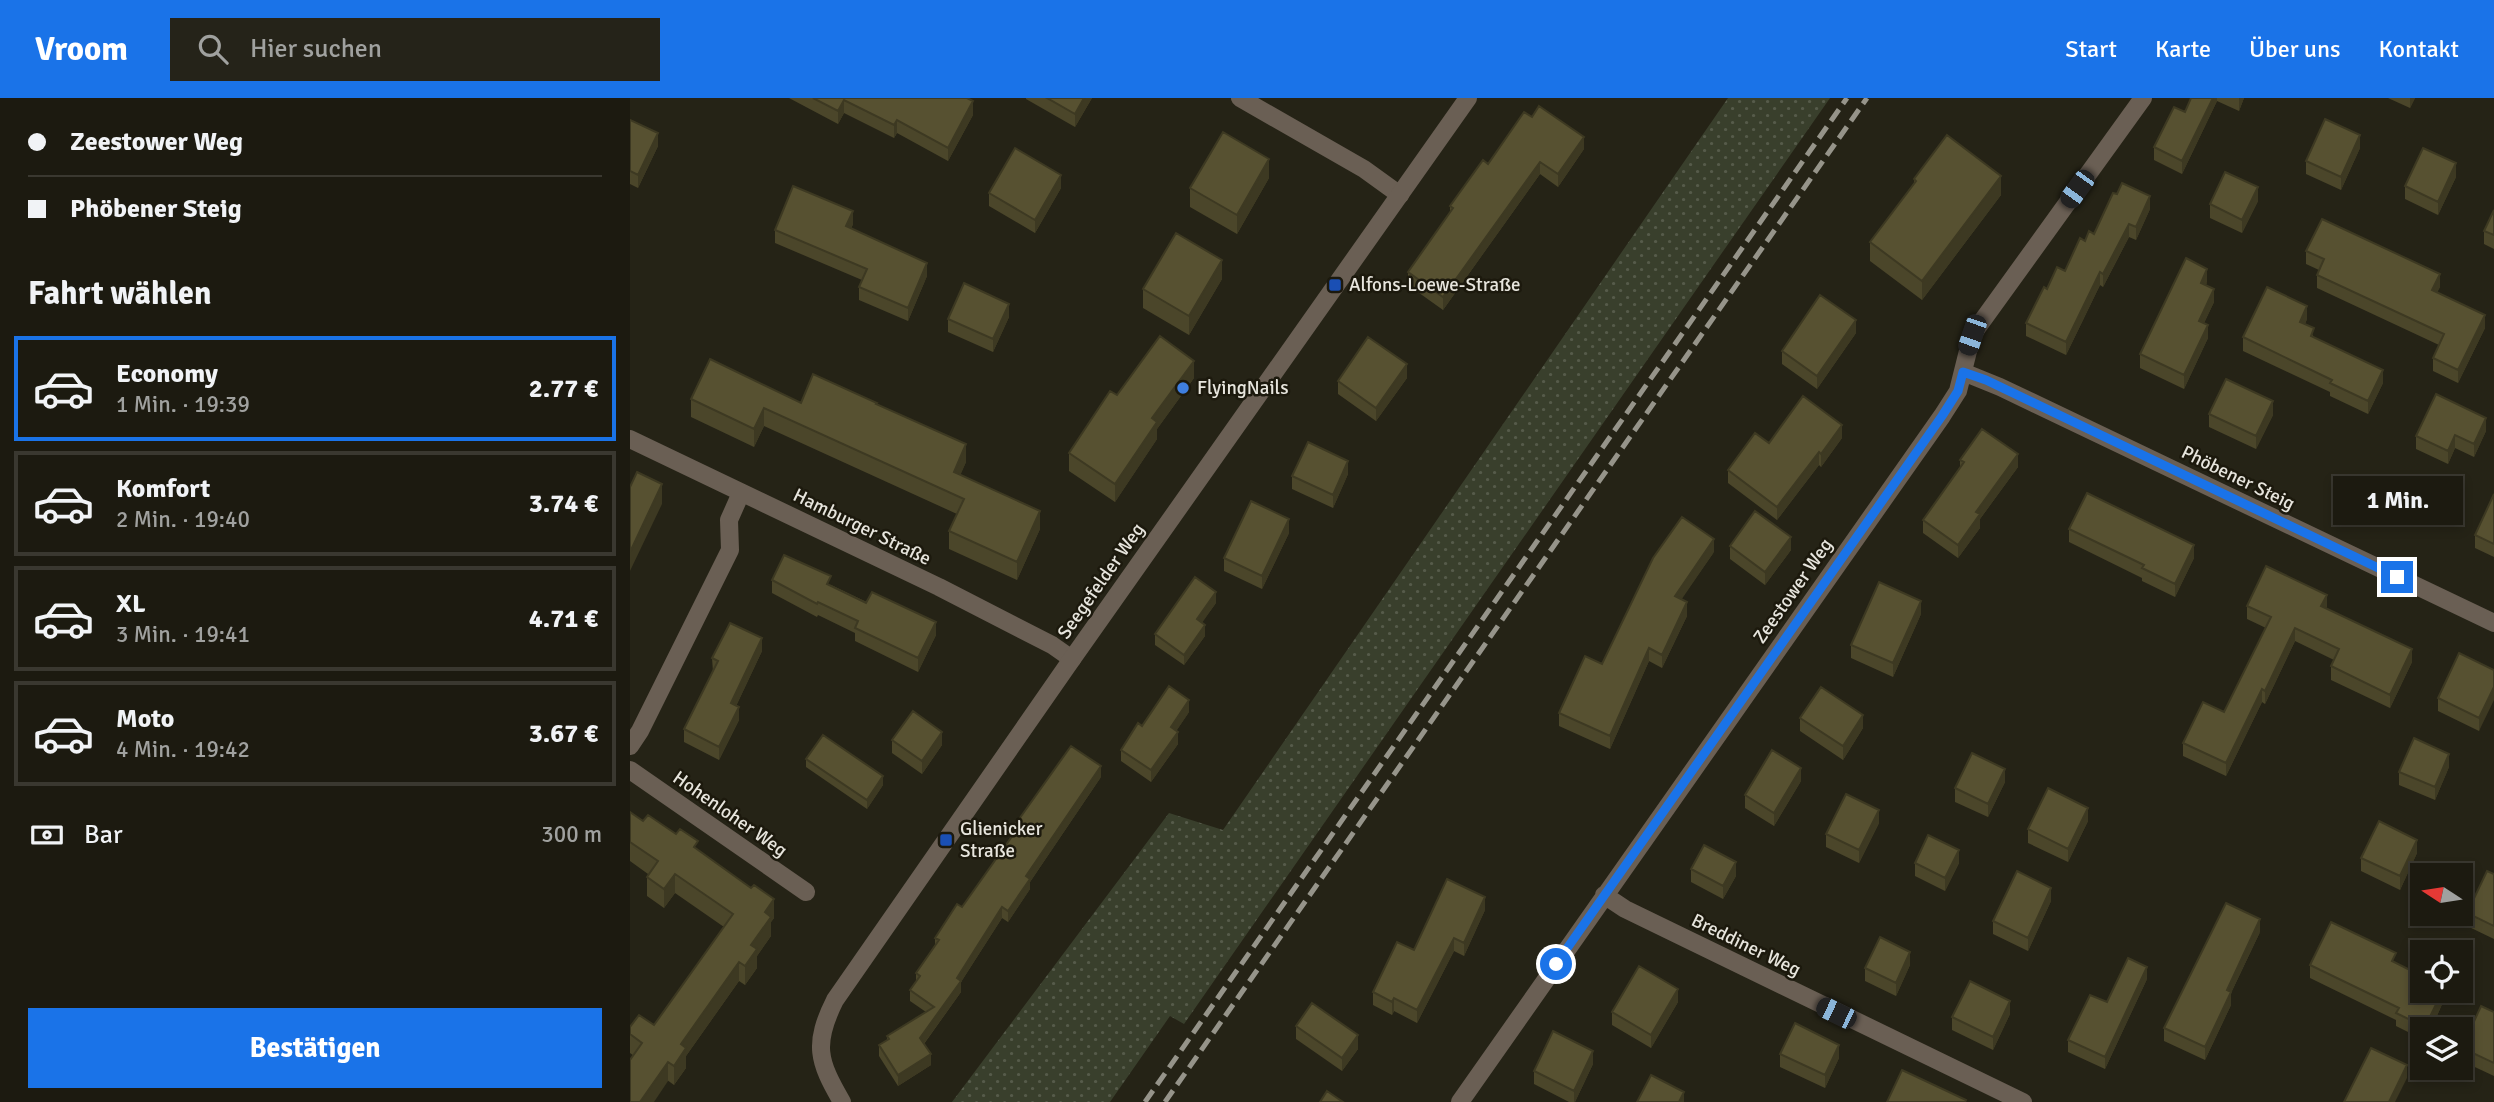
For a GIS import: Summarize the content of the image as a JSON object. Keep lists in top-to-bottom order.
{
  "streets": {
    "street": [
      "Phöbener Steig",
      "Hamburger Straße",
      "Seegefelder Weg",
      "Zeestower Weg",
      "Hohenloher Weg",
      "Breddiner Weg"
    ]
  },
  "crossings": [
    ["Phöbener Steig", "Zeestower Weg"],
    ["Hamburger Straße", "Seegefelder Weg"],
    ["Zeestower Weg", "Breddiner Weg"]
  ],
  "places": {
    "transit": ["Alfons-Loewe-Straße", "Glienicker Straße"],
    "other": ["FlyingNails"]
  },
  "north": "left",
  "page": {
    "header": "Vroom",
    "search": "Hier suchen",
    "nav": [
      "Start",
      "Karte",
      "Über uns",
      "Kontakt"
    ],
    "banner": ["Zeestower Weg", "Phöbener Steig"],
    "heading": "Fahrt wählen",
    "list": [
      {
        "name": "Economy",
        "note": "1 Min. · 19:39",
        "value": "2.77 €"
      },
      {
        "name": "Komfort",
        "note": "2 Min. · 19:40",
        "value": "3.74 €"
      },
      {
        "name": "XL",
        "note": "3 Min. · 19:41",
        "value": "4.71 €"
      },
      {
        "name": "Moto",
        "note": "4 Min. · 19:42",
        "value": "3.67 €"
      }
    ],
    "bubble": "1 Min.",
    "pay": ["Bar", "300 m"],
    "buttons": "Bestätigen"
  }
}
